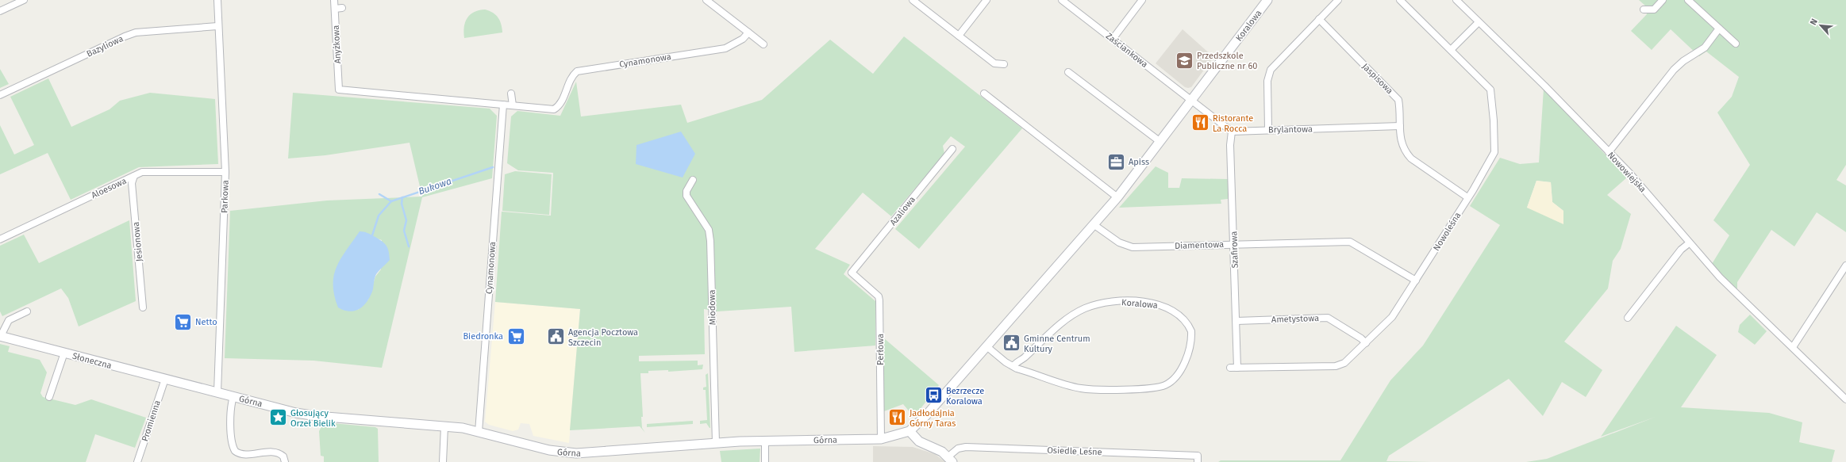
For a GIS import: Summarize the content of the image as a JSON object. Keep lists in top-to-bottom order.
{
  "streets": {
    "street": [
      "Koralowa",
      "Anyżkowa",
      "Bazyliowa",
      "Zaściankowa",
      "Cynamonowa",
      "Jaspisowa",
      "Brylantowa",
      "Nowowiejska",
      "Aloesowa",
      "Parkowa",
      "Azaliowa",
      "Nowoleśna",
      "Jesionowa",
      "Diamentowa",
      "Szafirowa",
      "Miodowa",
      "Ametystowa",
      "Perłowa",
      "Słoneczna",
      "Górna",
      "Promienna",
      "Osiedle Leśne"
    ]
  },
  "crossings": [
    ["Koralowa", "Zaściankowa"],
    ["Koralowa", "Diamentowa"],
    ["Koralowa", "Górna"],
    ["Anyżkowa", "Cynamonowa"],
    ["Bazyliowa", "Parkowa"],
    ["Cynamonowa", "Górna"],
    ["Jaspisowa", "Brylantowa"],
    ["Jaspisowa", "Nowoleśna"],
    ["Brylantowa", "Szafirowa"],
    ["Aloesowa", "Parkowa"],
    ["Aloesowa", "Jesionowa"],
    ["Parkowa", "Górna"],
    ["Azaliowa", "Perłowa"],
    ["Nowoleśna", "Diamentowa"],
    ["Nowoleśna", "Szafirowa"],
    ["Nowoleśna", "Ametystowa"],
    ["Diamentowa", "Szafirowa"],
    ["Szafirowa", "Ametystowa"],
    ["Miodowa", "Górna"],
    ["Perłowa", "Górna"],
    ["Słoneczna", "Górna"],
    ["Słoneczna", "Promienna"]
  ],
  "water": ["Bukowa"],
  "places": {
    "school or university": ["Przedszkole Publiczne nr 60"],
    "restaurant": ["Ristorante La Rocca", "Jadłodajnia Górny Taras"],
    "office": ["Apiss"],
    "supermarket": ["Netto", "Biedronka"],
    "public building": ["Agencja Pocztowa Szczecin", "Gminne Centrum Kultury"],
    "bus stop": ["Bezrzecze Koralowa"],
    "place": ["Głosujący Orzeł Bielik"]
  },
  "north": "top left"
}
